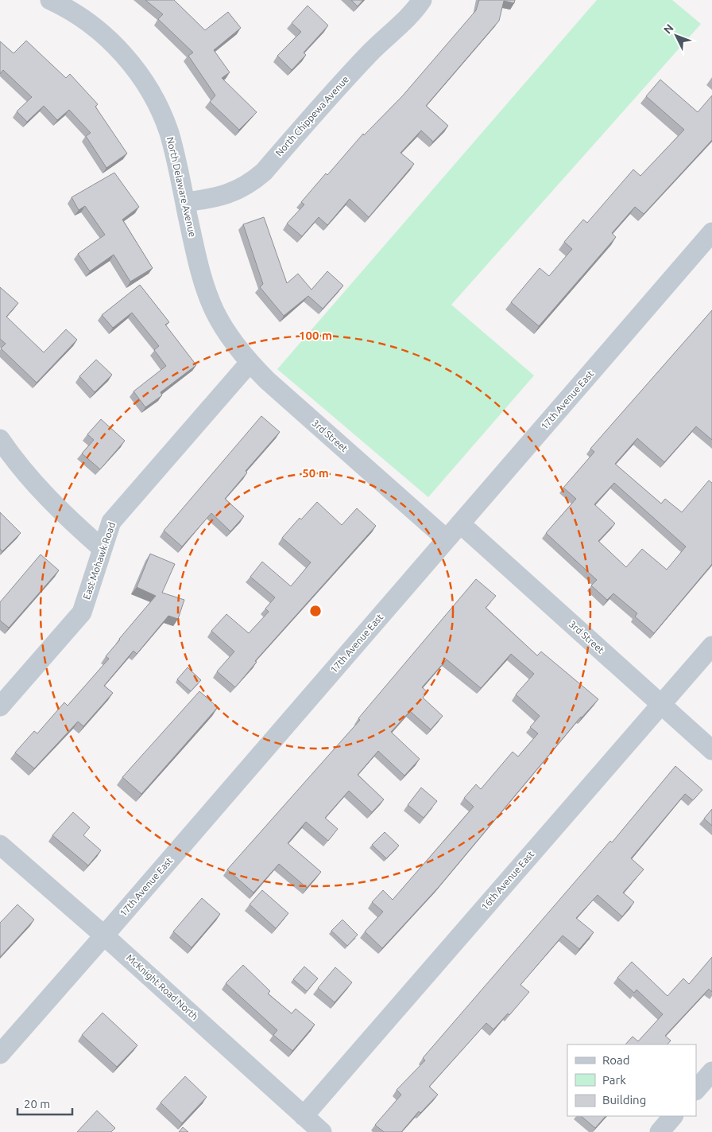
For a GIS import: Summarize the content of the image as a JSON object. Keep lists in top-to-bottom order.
{
  "streets": {
    "street": [
      "North Chippewa Avenue",
      "North Delaware Avenue",
      "17th Avenue East",
      "3rd Street",
      "East Mohawk Road",
      "16th Avenue East",
      "McKnight Road North"
    ]
  },
  "crossings": [
    ["North Chippewa Avenue", "North Delaware Avenue"],
    ["North Delaware Avenue", "3rd Street"],
    ["North Delaware Avenue", "East Mohawk Road"],
    ["17th Avenue East", "3rd Street"],
    ["17th Avenue East", "McKnight Road North"],
    ["3rd Street", "East Mohawk Road"],
    ["3rd Street", "16th Avenue East"],
    ["16th Avenue East", "McKnight Road North"]
  ],
  "legend": ["Road", "Park", "Building"],
  "scale_bar": "20 m",
  "north": "top left",
  "rings": ["100 m", "50 m"]
}
